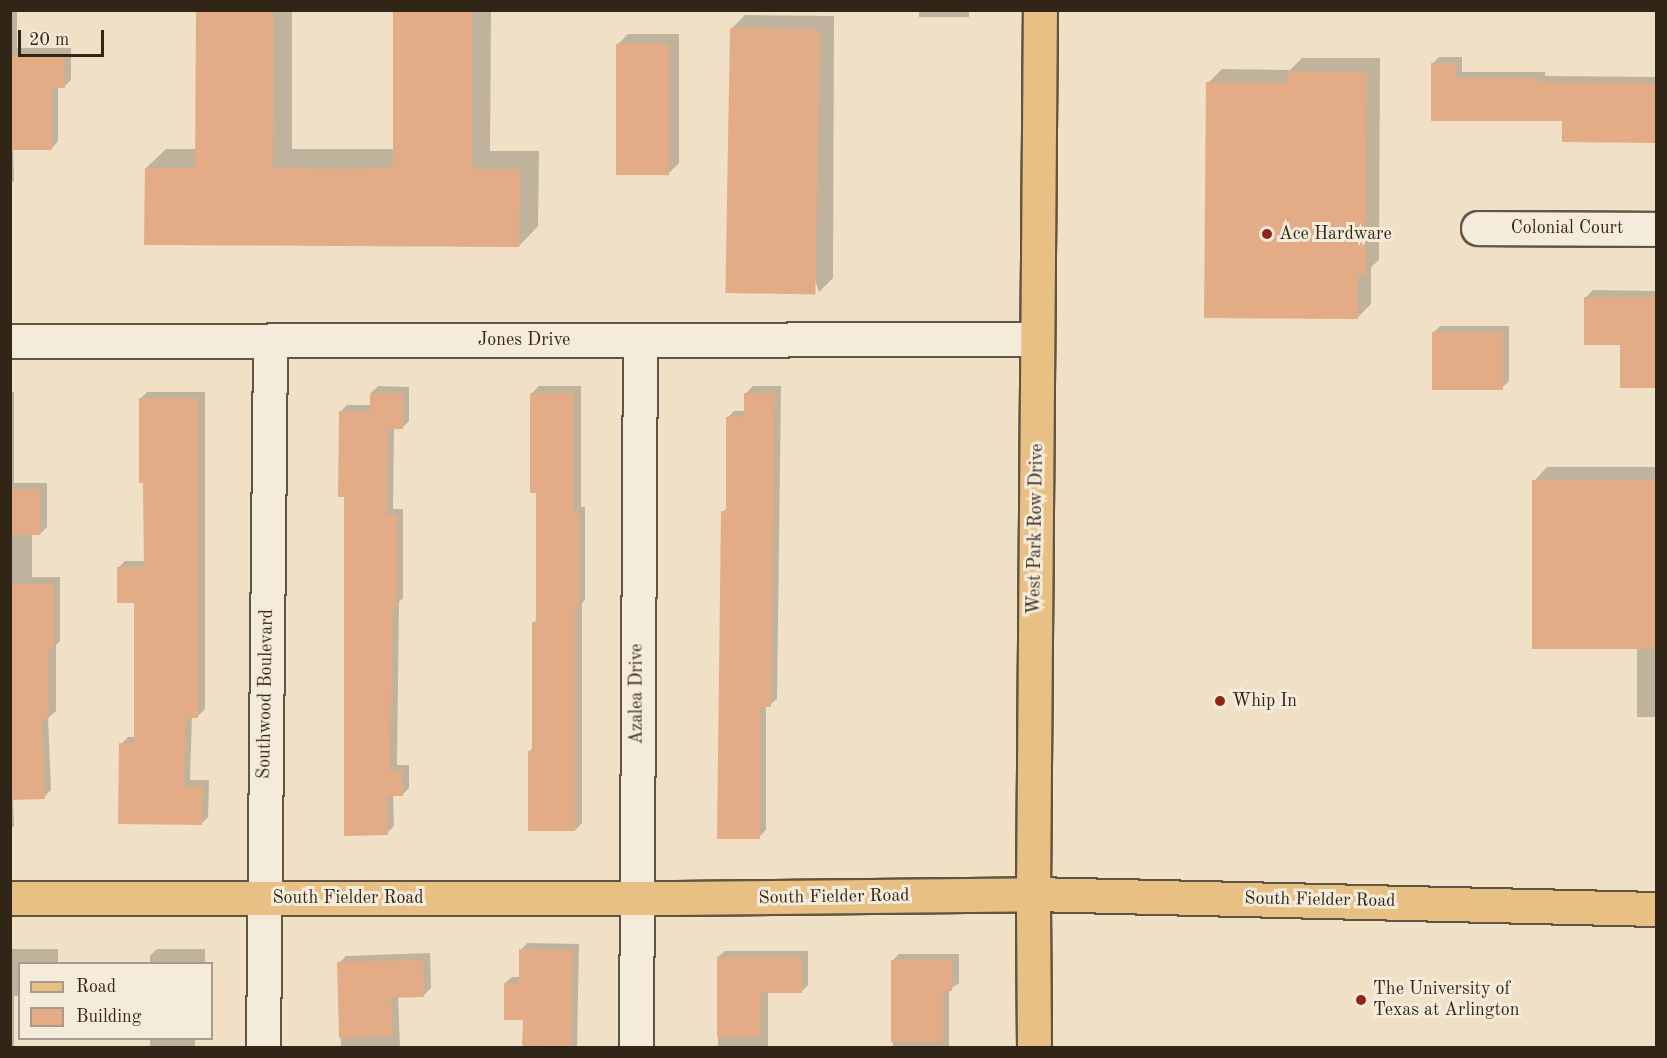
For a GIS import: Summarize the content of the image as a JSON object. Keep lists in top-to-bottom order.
{
  "streets": {
    "main road": ["West Park Row Drive", "South Fielder Road"],
    "street": [
      "Colonial Court",
      "Jones Drive",
      "Southwood Boulevard",
      "Azalea Drive"
    ]
  },
  "crossings": [
    ["Jones Drive", "West Park Row Drive"],
    ["Jones Drive", "Southwood Boulevard"],
    ["Jones Drive", "Azalea Drive"],
    ["West Park Row Drive", "South Fielder Road"],
    ["Southwood Boulevard", "South Fielder Road"],
    ["Azalea Drive", "South Fielder Road"]
  ],
  "places": ["Ace Hardware", "Whip In", "The University of Texas at Arlington"],
  "legend": ["Road", "Building"],
  "scale_bar": "20 m"
}
